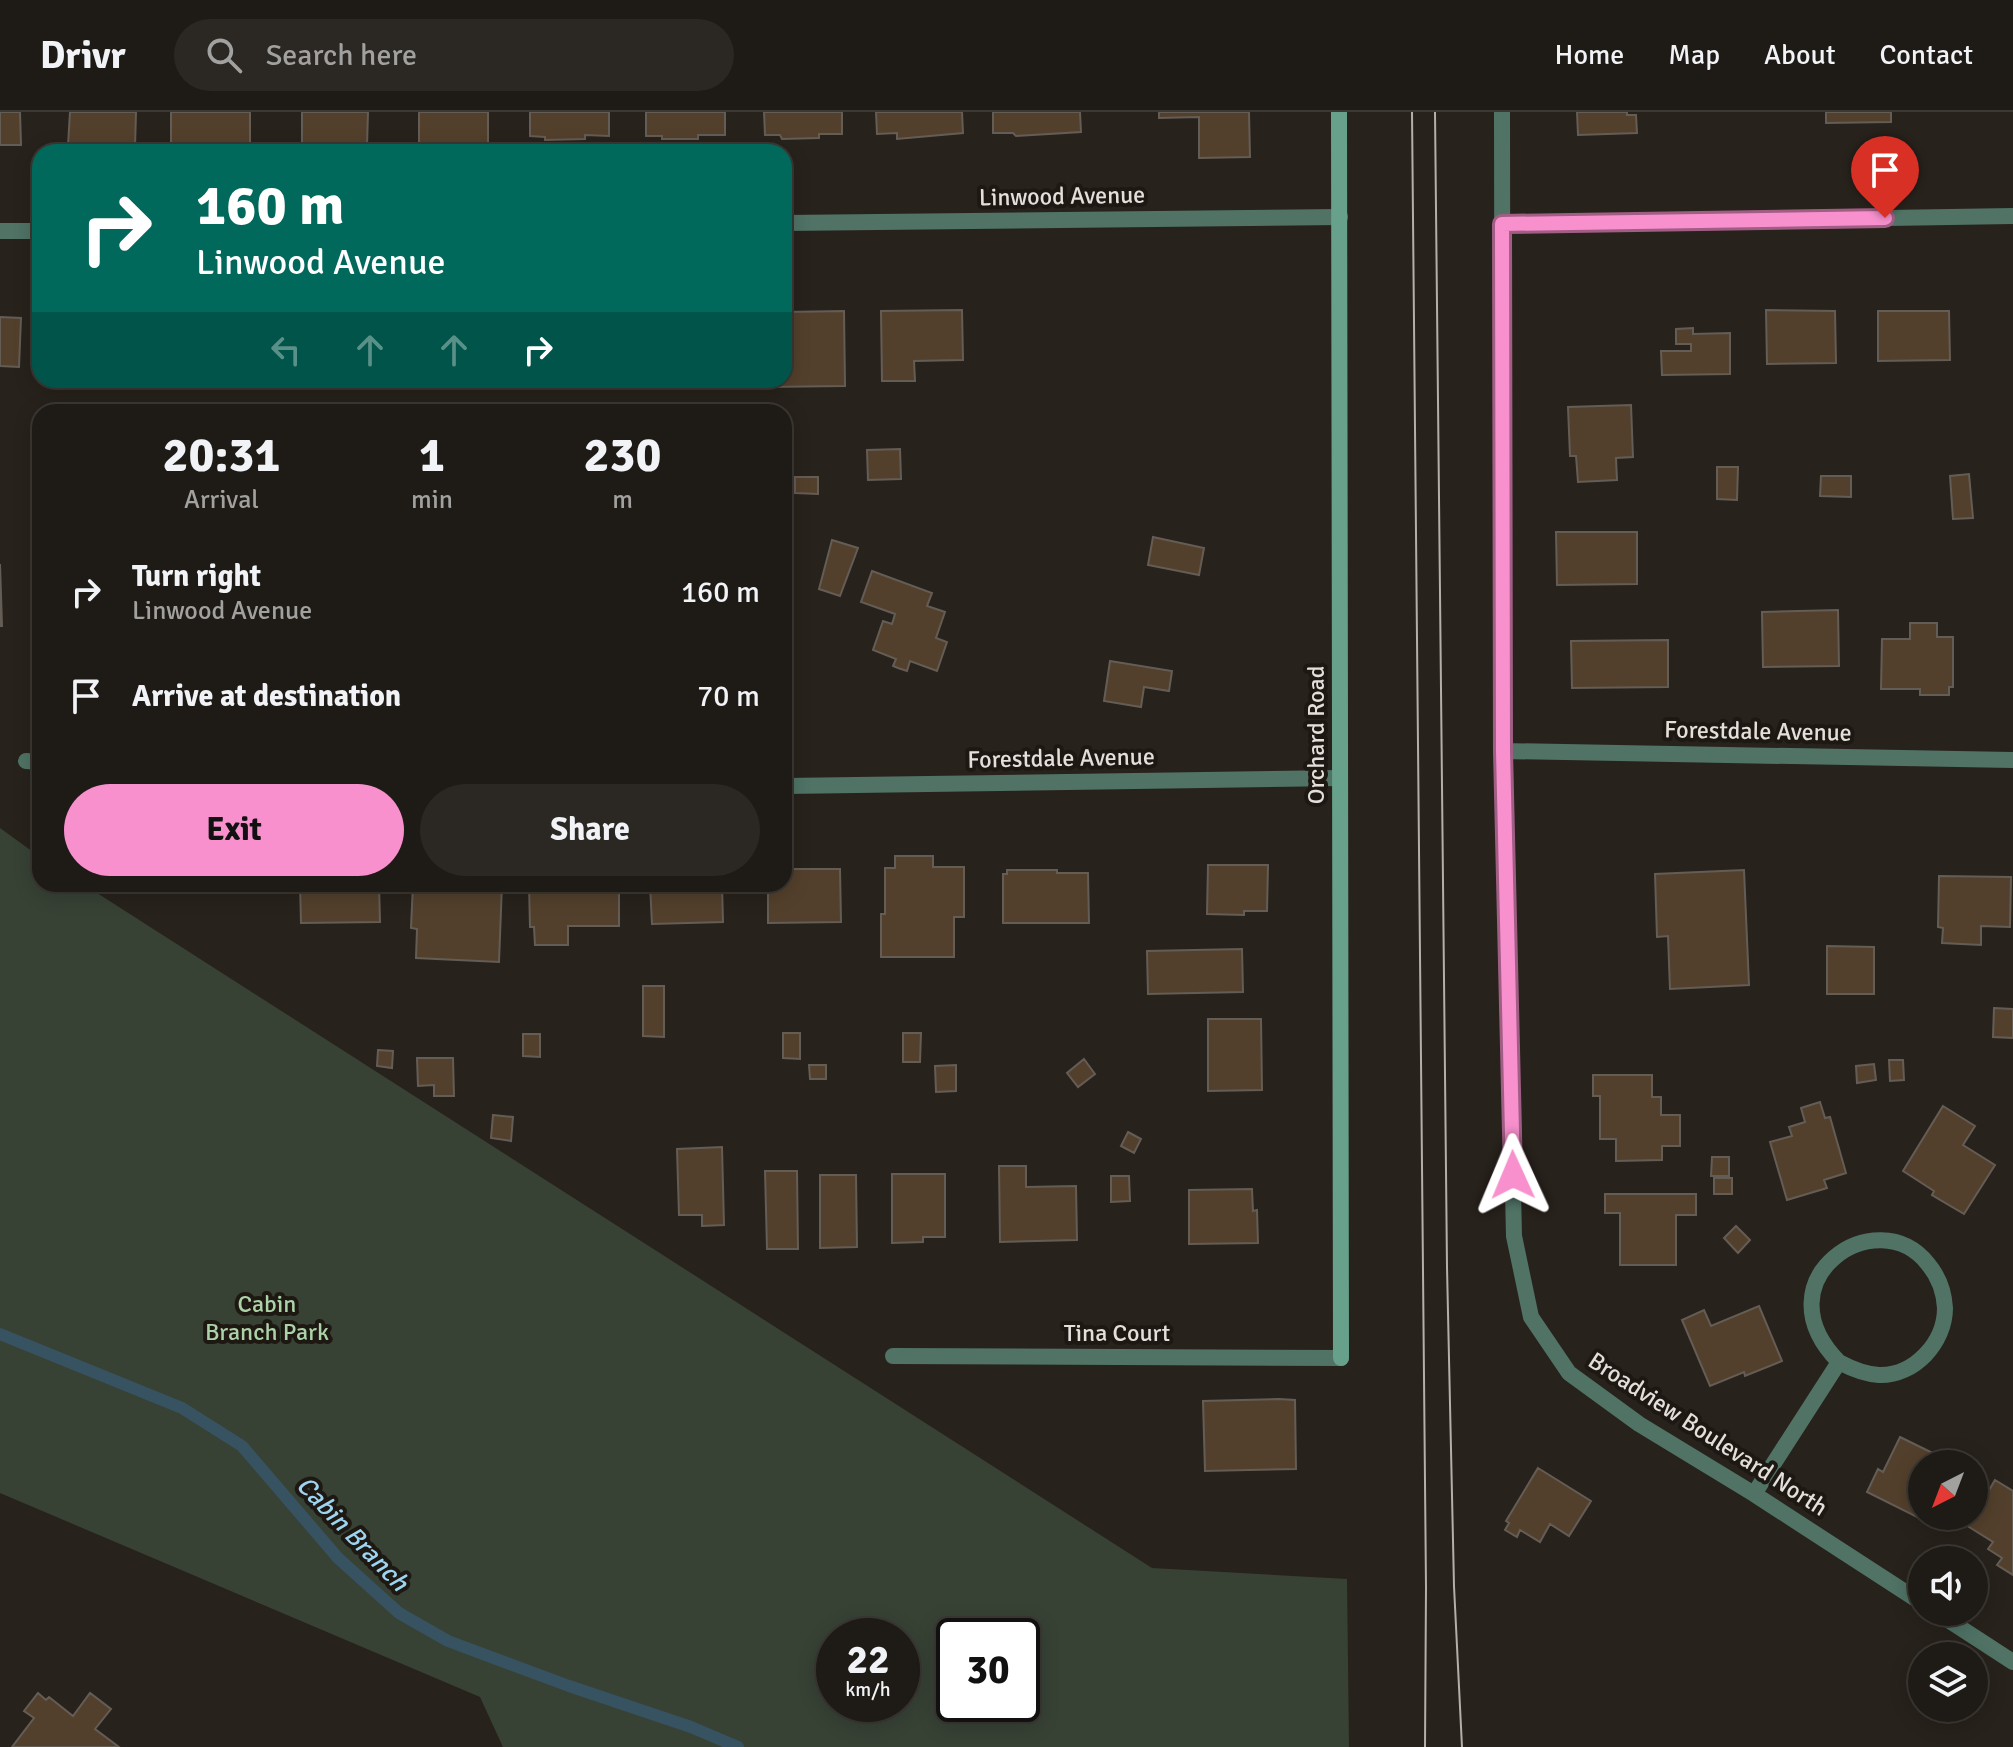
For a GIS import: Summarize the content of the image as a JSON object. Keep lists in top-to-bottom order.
{
  "streets": {
    "street": [
      "Linwood Avenue",
      "Forestdale Avenue",
      "Orchard Road",
      "Tina Court",
      "Broadview Boulevard North"
    ]
  },
  "crossings": [
    ["Linwood Avenue", "Orchard Road"],
    ["Forestdale Avenue", "Orchard Road"],
    ["Forestdale Avenue", "Broadview Boulevard North"],
    ["Orchard Road", "Tina Court"]
  ],
  "water": ["Cabin Branch"],
  "parks": ["Cabin Branch Park"],
  "north": "bottom left",
  "page": {
    "header": "Drivr",
    "search": "Search here",
    "nav": [
      "Home",
      "Map",
      "About",
      "Contact"
    ],
    "turn": ["160 m", "Linwood Avenue"],
    "eta": [
      "20:31",
      "Arrival",
      "1",
      "min",
      "230",
      "m"
    ],
    "list": [
      {
        "name": "Turn right",
        "note": "Linwood Avenue",
        "value": "160 m"
      },
      {
        "name": "Arrive at destination",
        "value": "70 m"
      }
    ],
    "buttons": ["Exit", "Share"],
    "speed": "22 km/h",
    "limit": "30"
  }
}
